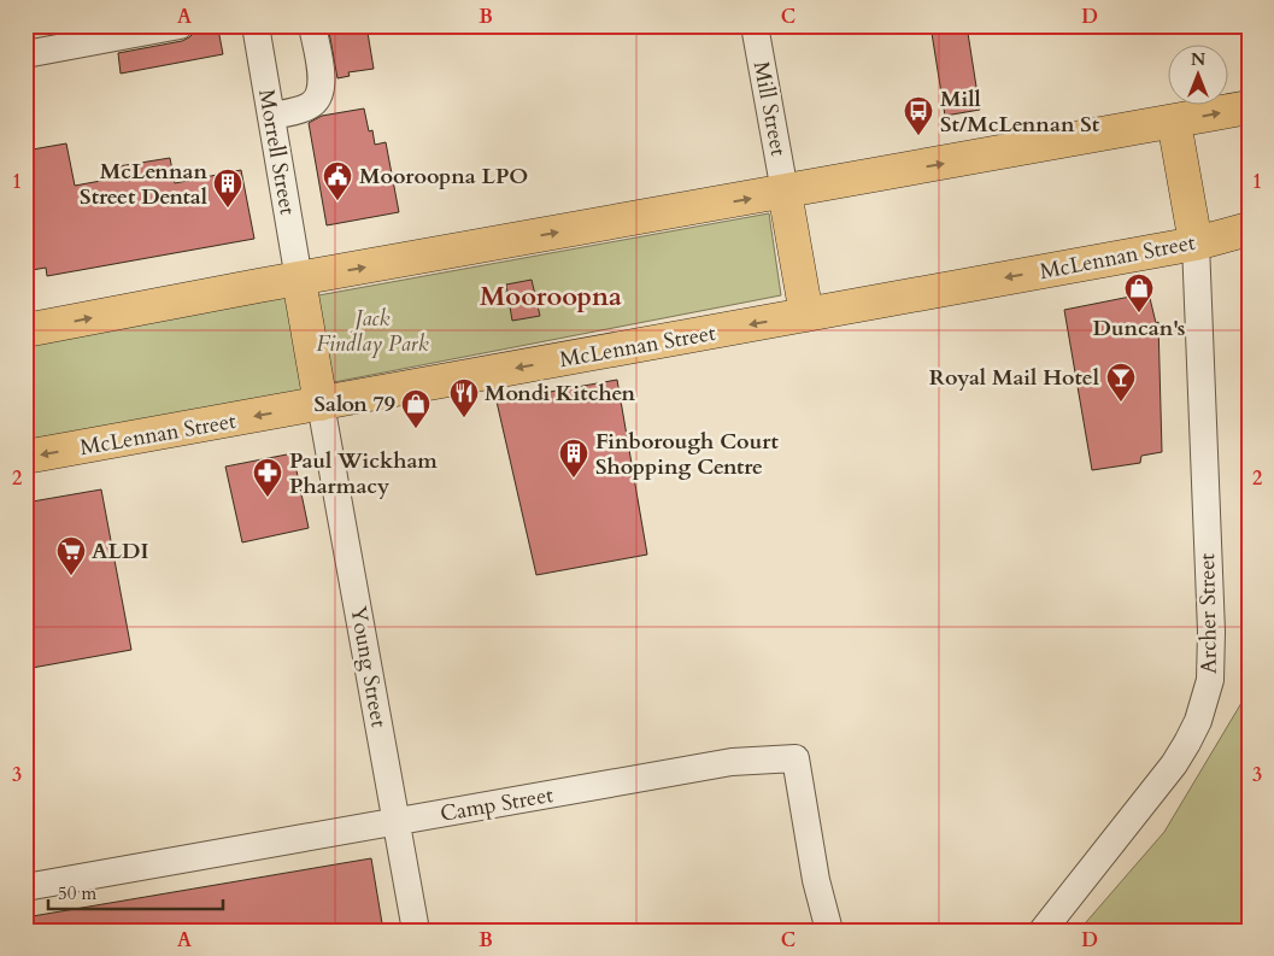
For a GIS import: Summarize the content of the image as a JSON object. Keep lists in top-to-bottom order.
{
  "streets": {
    "highway": ["McLennan Street"],
    "street": [
      "Mill Street",
      "Morrell Street",
      "Archer Street",
      "Young Street",
      "Camp Street"
    ]
  },
  "crossings": [
    ["McLennan Street", "Archer Street"],
    ["McLennan Street", "Young Street"],
    ["Young Street", "Camp Street"]
  ],
  "districts": ["Mooroopna"],
  "parks": ["Jack Findlay Park"],
  "places": {
    "bus stop": ["Mill St/McLennan St"],
    "public building": ["Mooroopna LPO"],
    "building": ["McLennan Street Dental", "Finborough Court Shopping Centre"],
    "shop": ["Duncan's", "Salon 79"],
    "bar": ["Royal Mail Hotel"],
    "restaurant": ["Mondi Kitchen"],
    "pharmacy": ["Paul Wickham Pharmacy"],
    "supermarket": ["ALDI"]
  },
  "scale_bar": "50 m",
  "north": "top",
  "grid": {
    "columns": [
      "A",
      "B",
      "C",
      "D"
    ],
    "rows": ["1", "2", "3"]
  }
}
